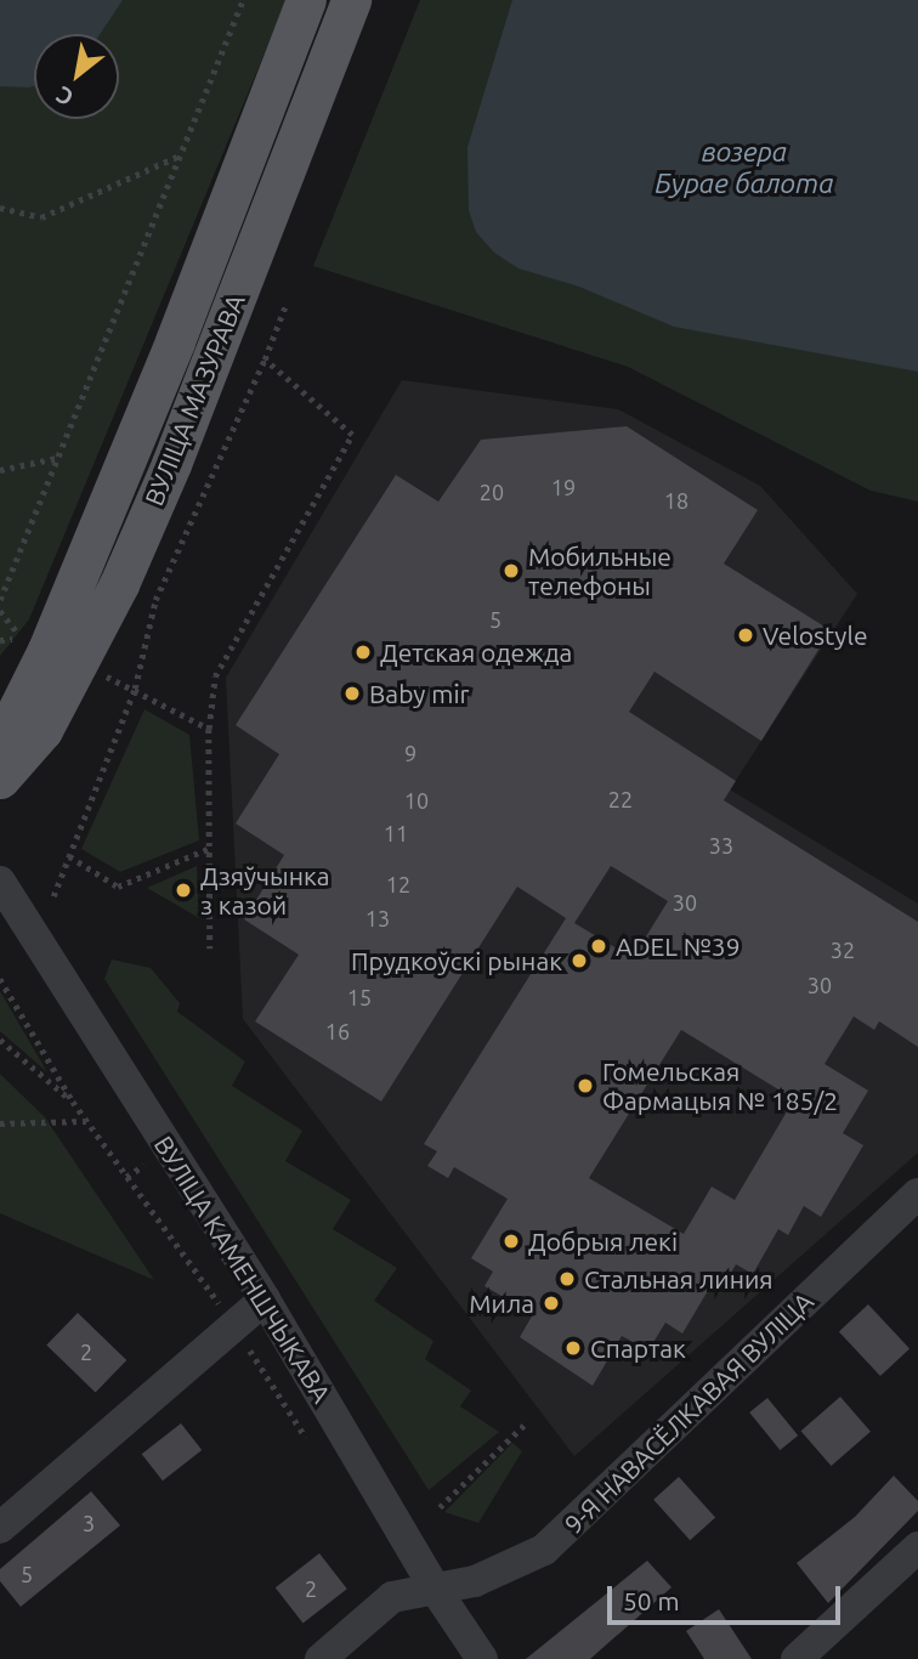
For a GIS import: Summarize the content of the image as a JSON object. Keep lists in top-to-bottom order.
{
  "streets": {
    "main road": ["ВУЛІЦА МАЗУРАВА"],
    "street": ["ВУЛІЦА КАМЕНШЧЫКАВА", "9-Я НАВАСЁЛКАВАЯ ВУЛІЦА"]
  },
  "crossings": [
    ["ВУЛІЦА КАМЕНШЧЫКАВА", "9-Я НАВАСЁЛКАВАЯ ВУЛІЦА"]
  ],
  "water": ["возера Бурае балота"],
  "places": [
    "Мобильные телефоны",
    "Velostyle",
    "Детская одежда",
    "Baby mir",
    "Дзяўчынка з казой",
    "ADEL №39",
    "Прудкоўскі рынак",
    "Гомельская Фармацыя № 185/2",
    "Добрыя лекі",
    "Стальная линия",
    "Мила",
    "Спартак"
  ],
  "house_numbers": [
    "19",
    "20",
    "18",
    "5",
    "9",
    "22",
    "10",
    "11",
    "33",
    "12",
    "30",
    "13",
    "32",
    "30",
    "15",
    "16",
    "2",
    "3",
    "5",
    "2"
  ],
  "scale_bar": "50 m",
  "north": "bottom left"
}
